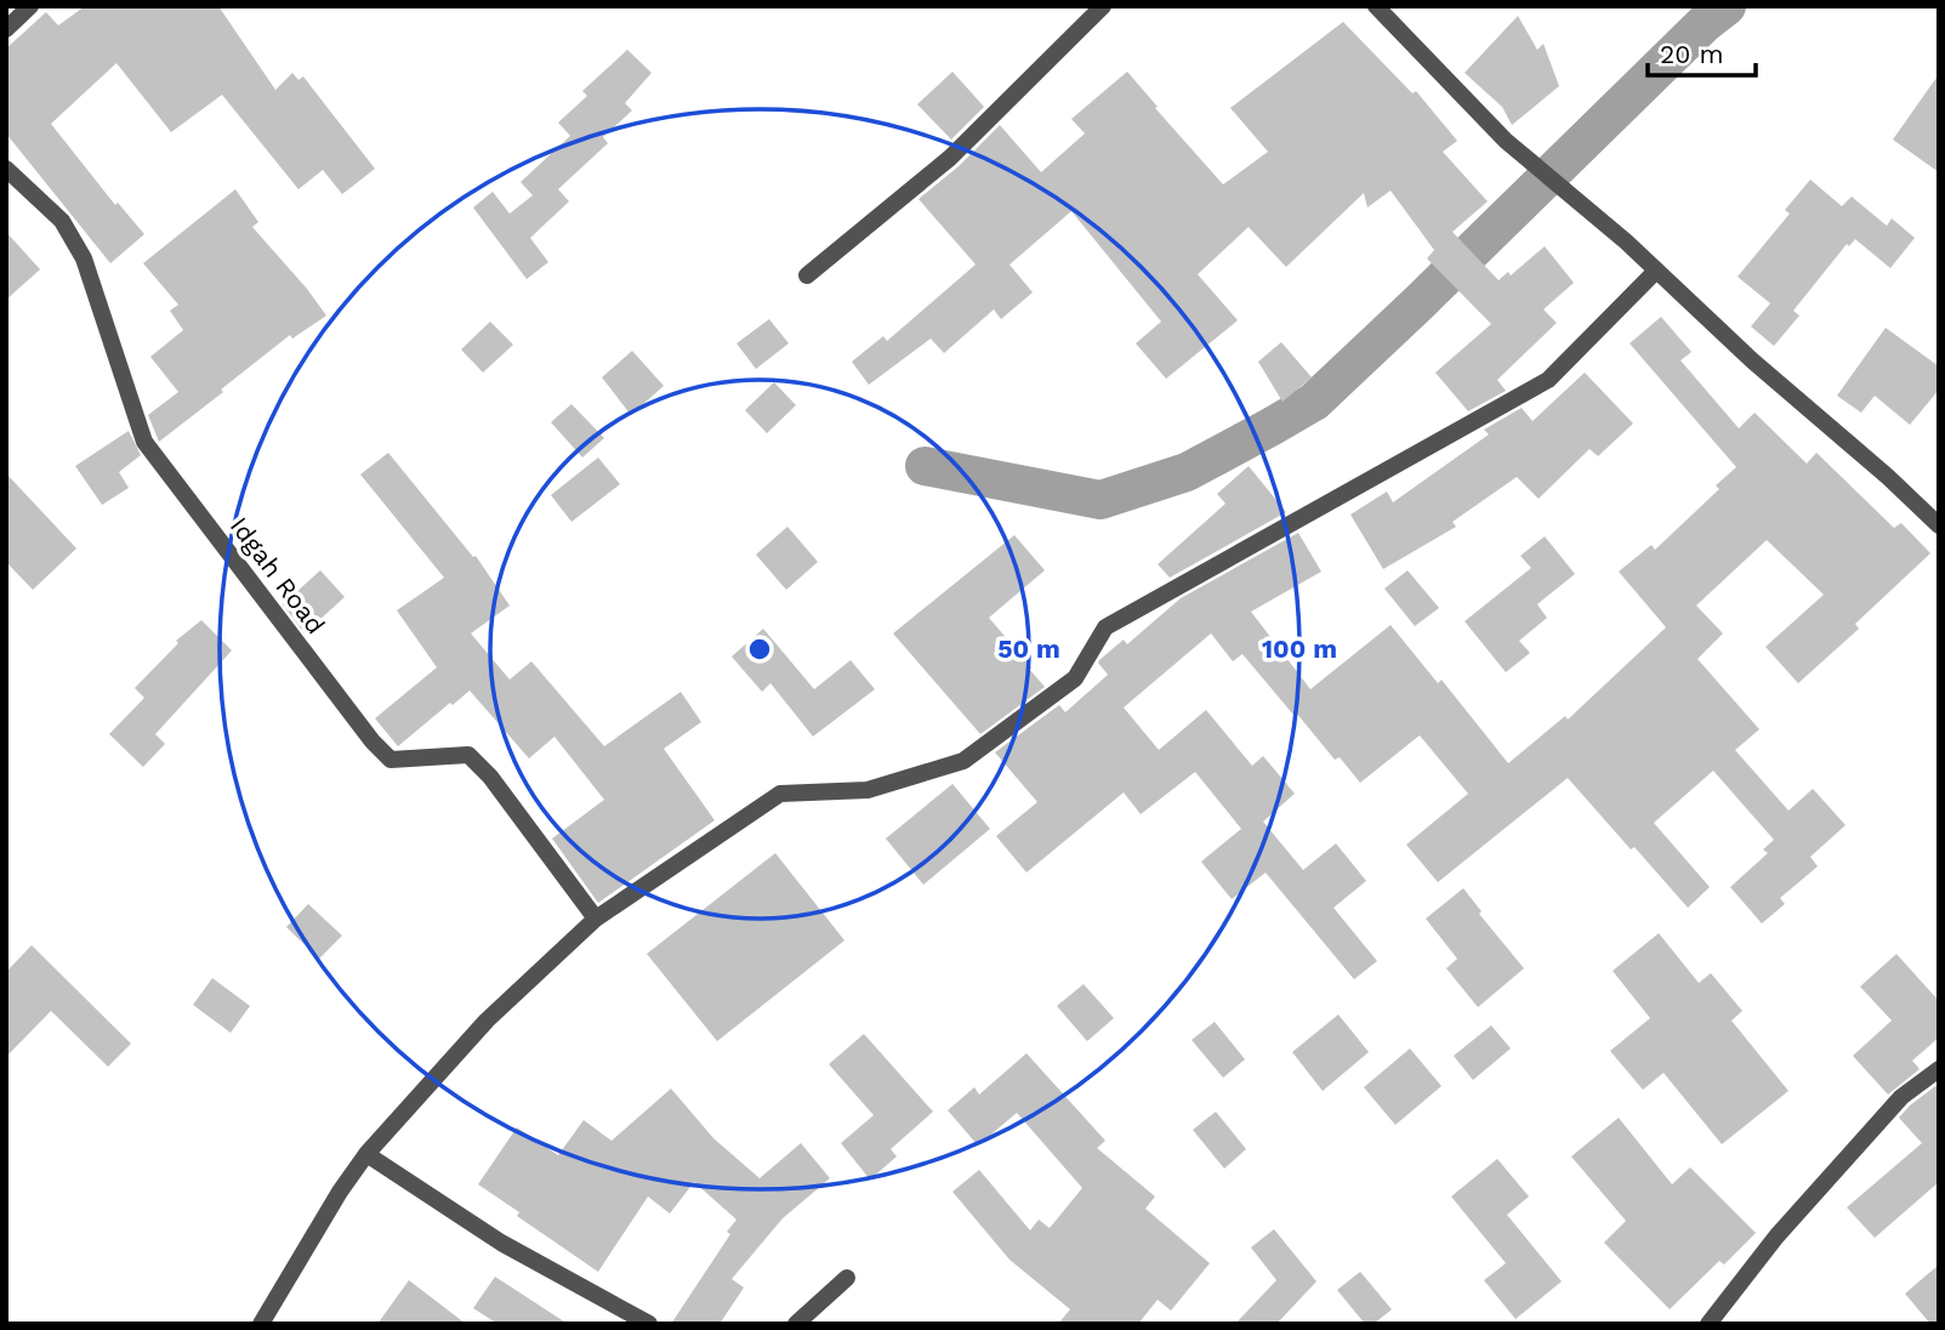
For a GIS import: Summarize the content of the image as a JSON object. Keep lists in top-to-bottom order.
{
  "streets": {
    "street": ["Idgah Road"]
  },
  "scale_bar": "20 m",
  "rings": ["50 m", "100 m"]
}
